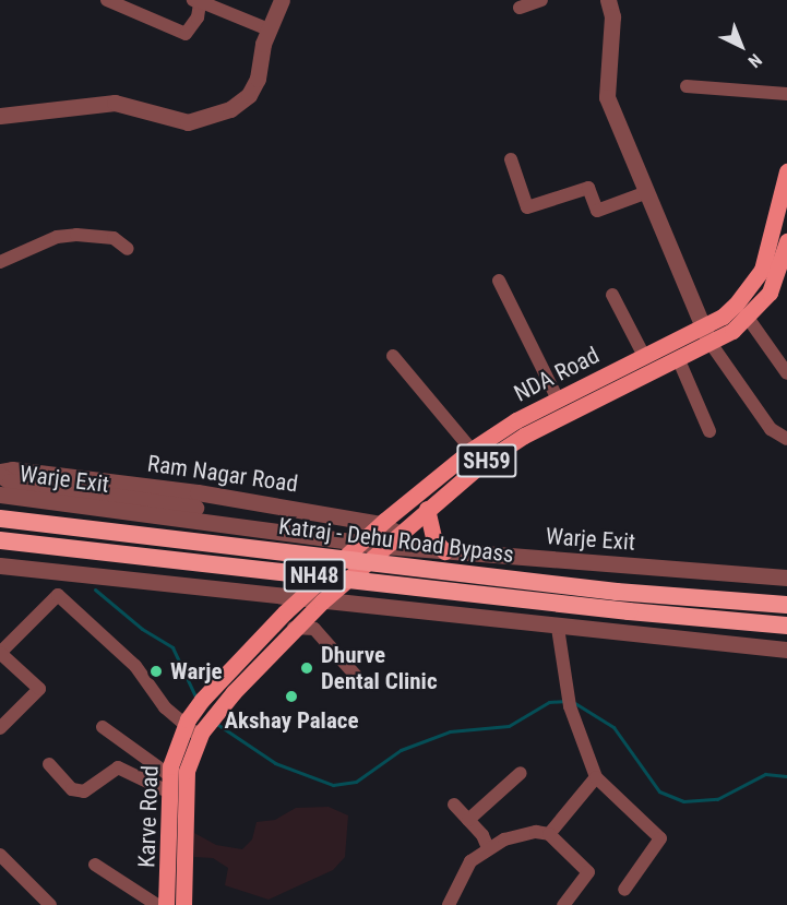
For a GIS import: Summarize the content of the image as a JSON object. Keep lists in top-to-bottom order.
{
  "streets": {
    "highway": ["Katraj - Dehu Road Bypass", "NH48"],
    "main road": ["NDA Road", "SH59", "Karve Road"],
    "street": ["Ram Nagar Road", "Warje Exit"]
  },
  "crossings": [
    ["NDA Road", "SH59"],
    ["NDA Road", "Ram Nagar Road"],
    ["NDA Road", "Warje Exit"],
    ["NDA Road", "Karve Road"],
    ["SH59", "Karve Road"],
    ["Ram Nagar Road", "Warje Exit"]
  ],
  "places": ["Dhurve Dental Clinic", "Warje", "Akshay Palace"],
  "north": "bottom right"
}
